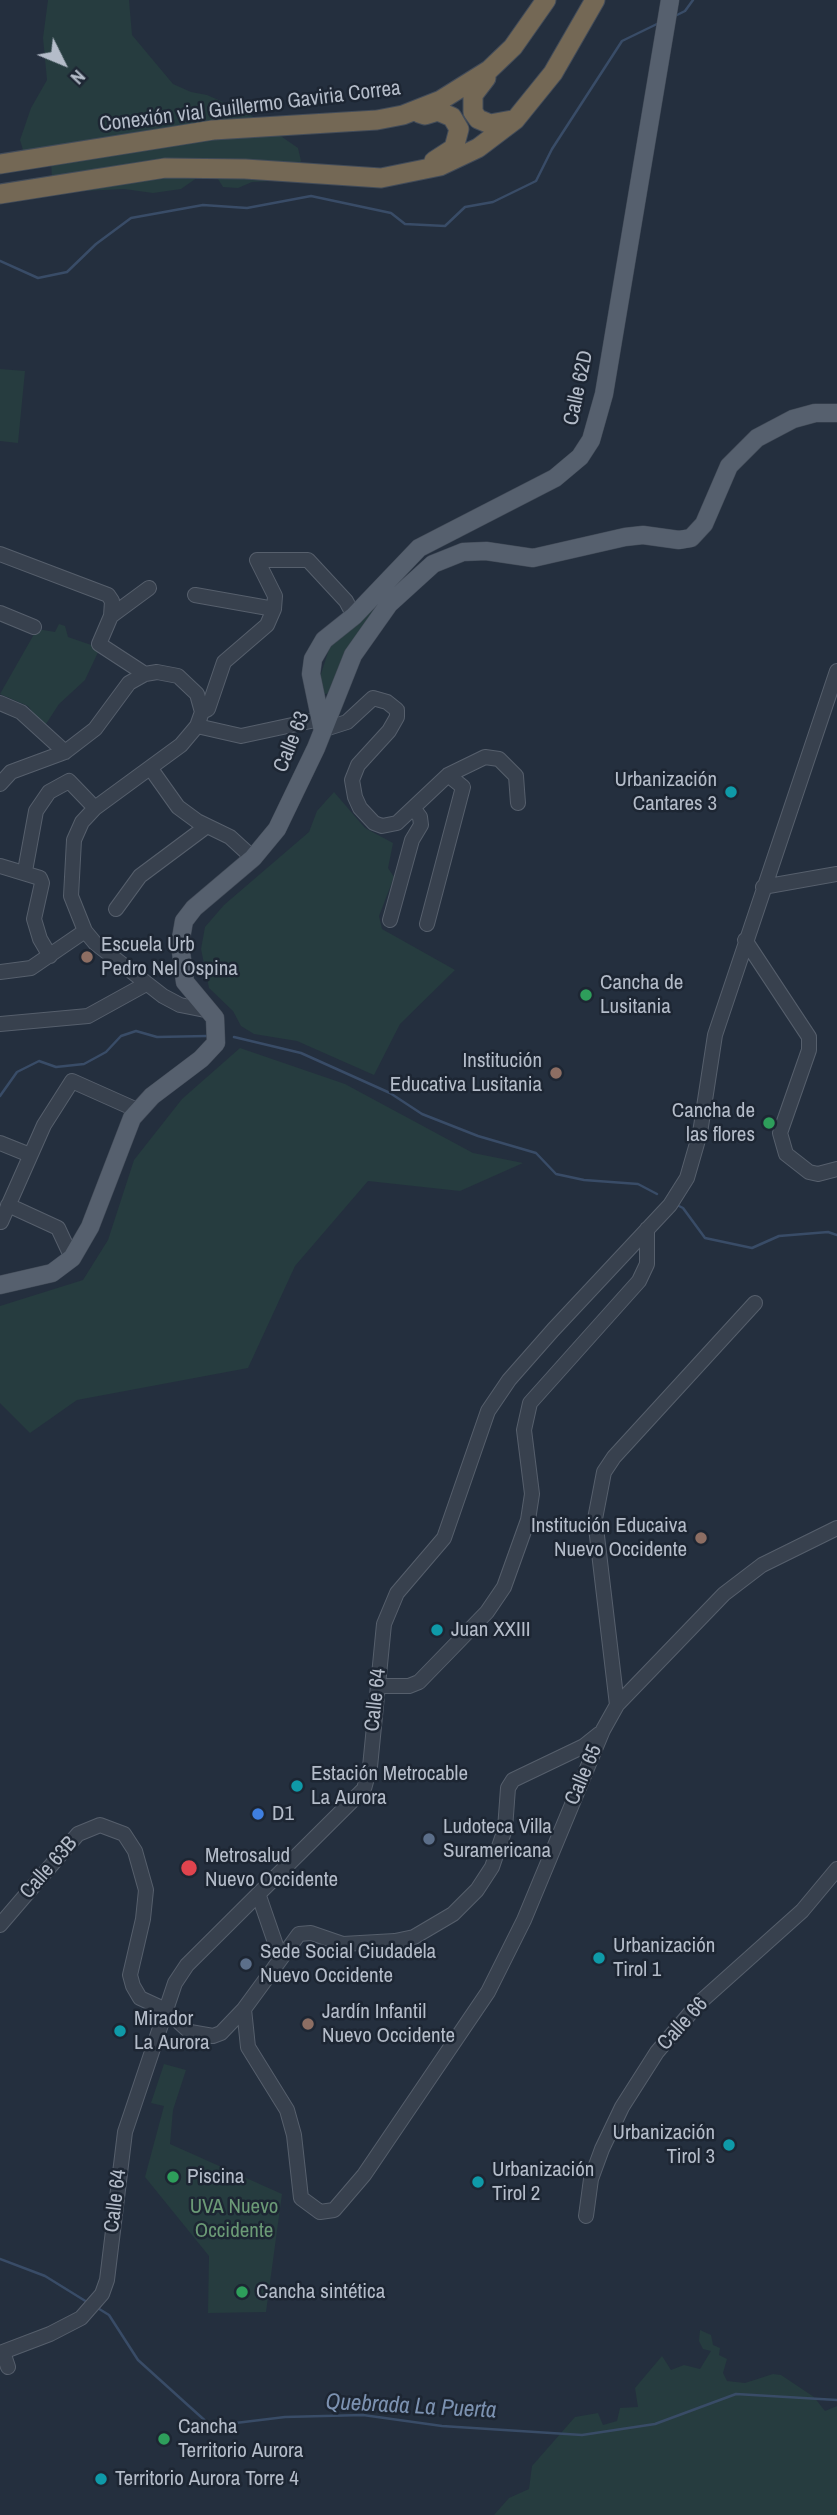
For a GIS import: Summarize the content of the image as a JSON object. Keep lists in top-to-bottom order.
{
  "streets": {
    "highway": ["Conexión vial Guillermo Gaviria Correa"],
    "main road": ["Calle 62D", "Calle 63"],
    "street": [
      "Calle 64",
      "Calle 65",
      "Calle 63B",
      "Calle 66"
    ]
  },
  "crossings": [
    ["Calle 62D", "Calle 63"],
    ["Calle 64", "Calle 63B"]
  ],
  "water": ["Quebrada La Puerta"],
  "parks": ["UVA Nuevo Occidente"],
  "places": [
    "Urbanización Cantares 3",
    "Escuela Urb Pedro Nel Ospina",
    "Cancha de Lusitania",
    "Institución Educativa Lusitania",
    "Cancha de las flores",
    "Institución Educaiva Nuevo Occidente",
    "Juan XXIII",
    "Estación Metrocable La Aurora",
    "D1",
    "Ludoteca Villa Suramericana",
    "Metrosalud Nuevo Occidente",
    "Urbanización Tirol 1",
    "Sede Social Ciudadela Nuevo Occidente",
    "Jardín Infantil Nuevo Occidente",
    "Mirador La Aurora",
    "Urbanización Tirol 3",
    "Piscina",
    "Urbanización Tirol 2",
    "Cancha sintética",
    "Cancha Territorio Aurora",
    "Territorio Aurora Torre 4"
  ],
  "north": "bottom right"
}
